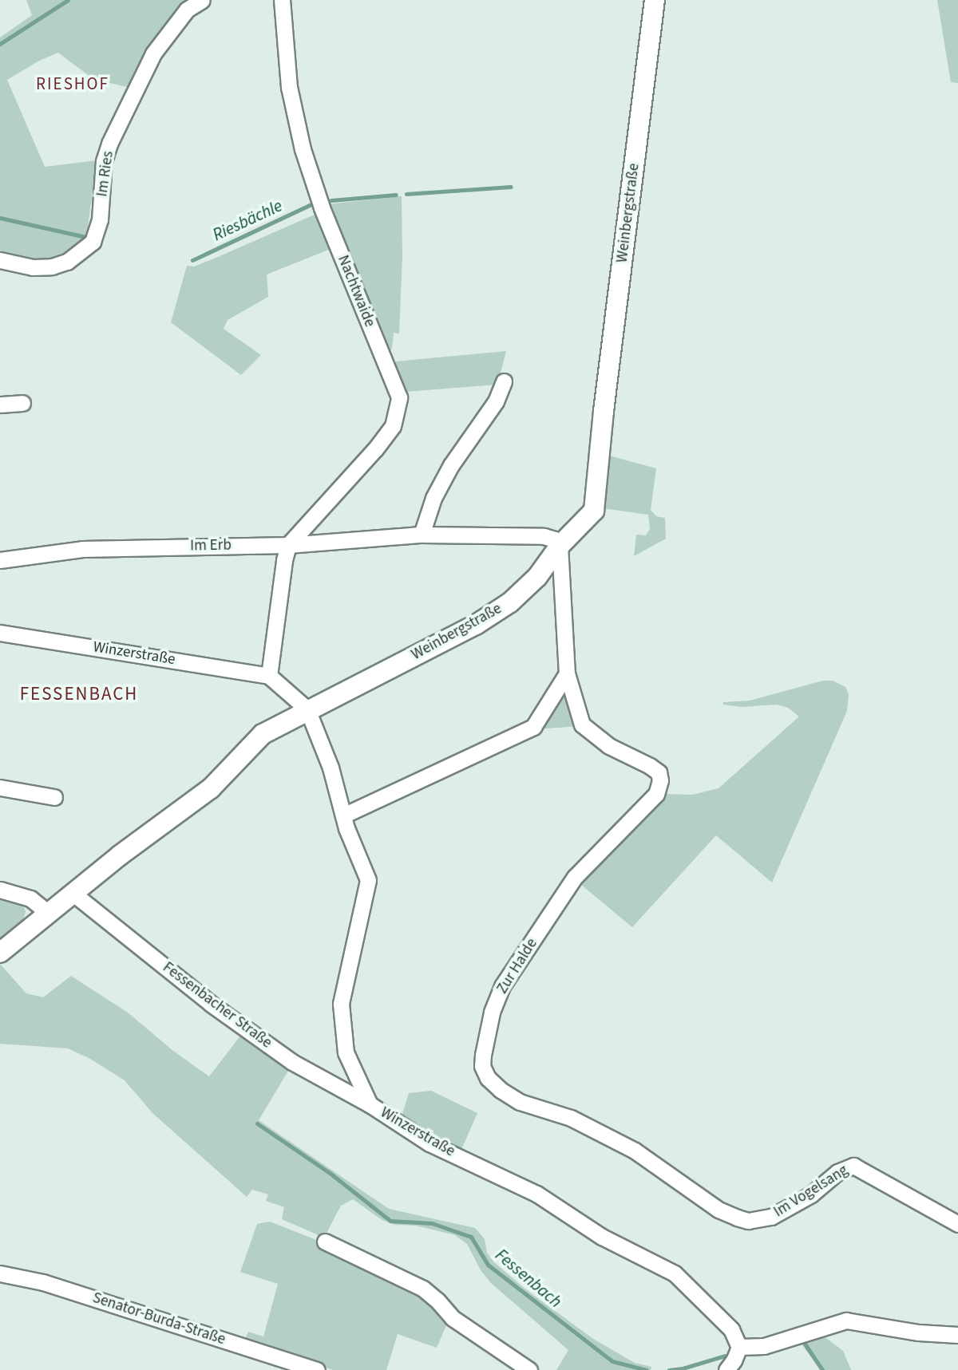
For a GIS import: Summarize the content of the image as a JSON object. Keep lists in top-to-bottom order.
{
  "streets": {
    "street": [
      "Im Ries",
      "Weinbergstraße",
      "Nachtwaide",
      "Im Erb",
      "Winzerstraße",
      "Zur Halde",
      "Fessenbacher Straße",
      "Im Vogelsang",
      "Senator-Burda-Straße"
    ]
  },
  "crossings": [
    ["Weinbergstraße", "Im Erb"],
    ["Weinbergstraße", "Winzerstraße"],
    ["Weinbergstraße", "Zur Halde"],
    ["Weinbergstraße", "Fessenbacher Straße"],
    ["Nachtwaide", "Im Erb"],
    ["Im Erb", "Zur Halde"],
    ["Winzerstraße", "Fessenbacher Straße"],
    ["Zur Halde", "Im Vogelsang"]
  ],
  "districts": ["RIESHOF", "FESSENBACH"],
  "water": ["Riesbächle", "Fessenbach"]
}
